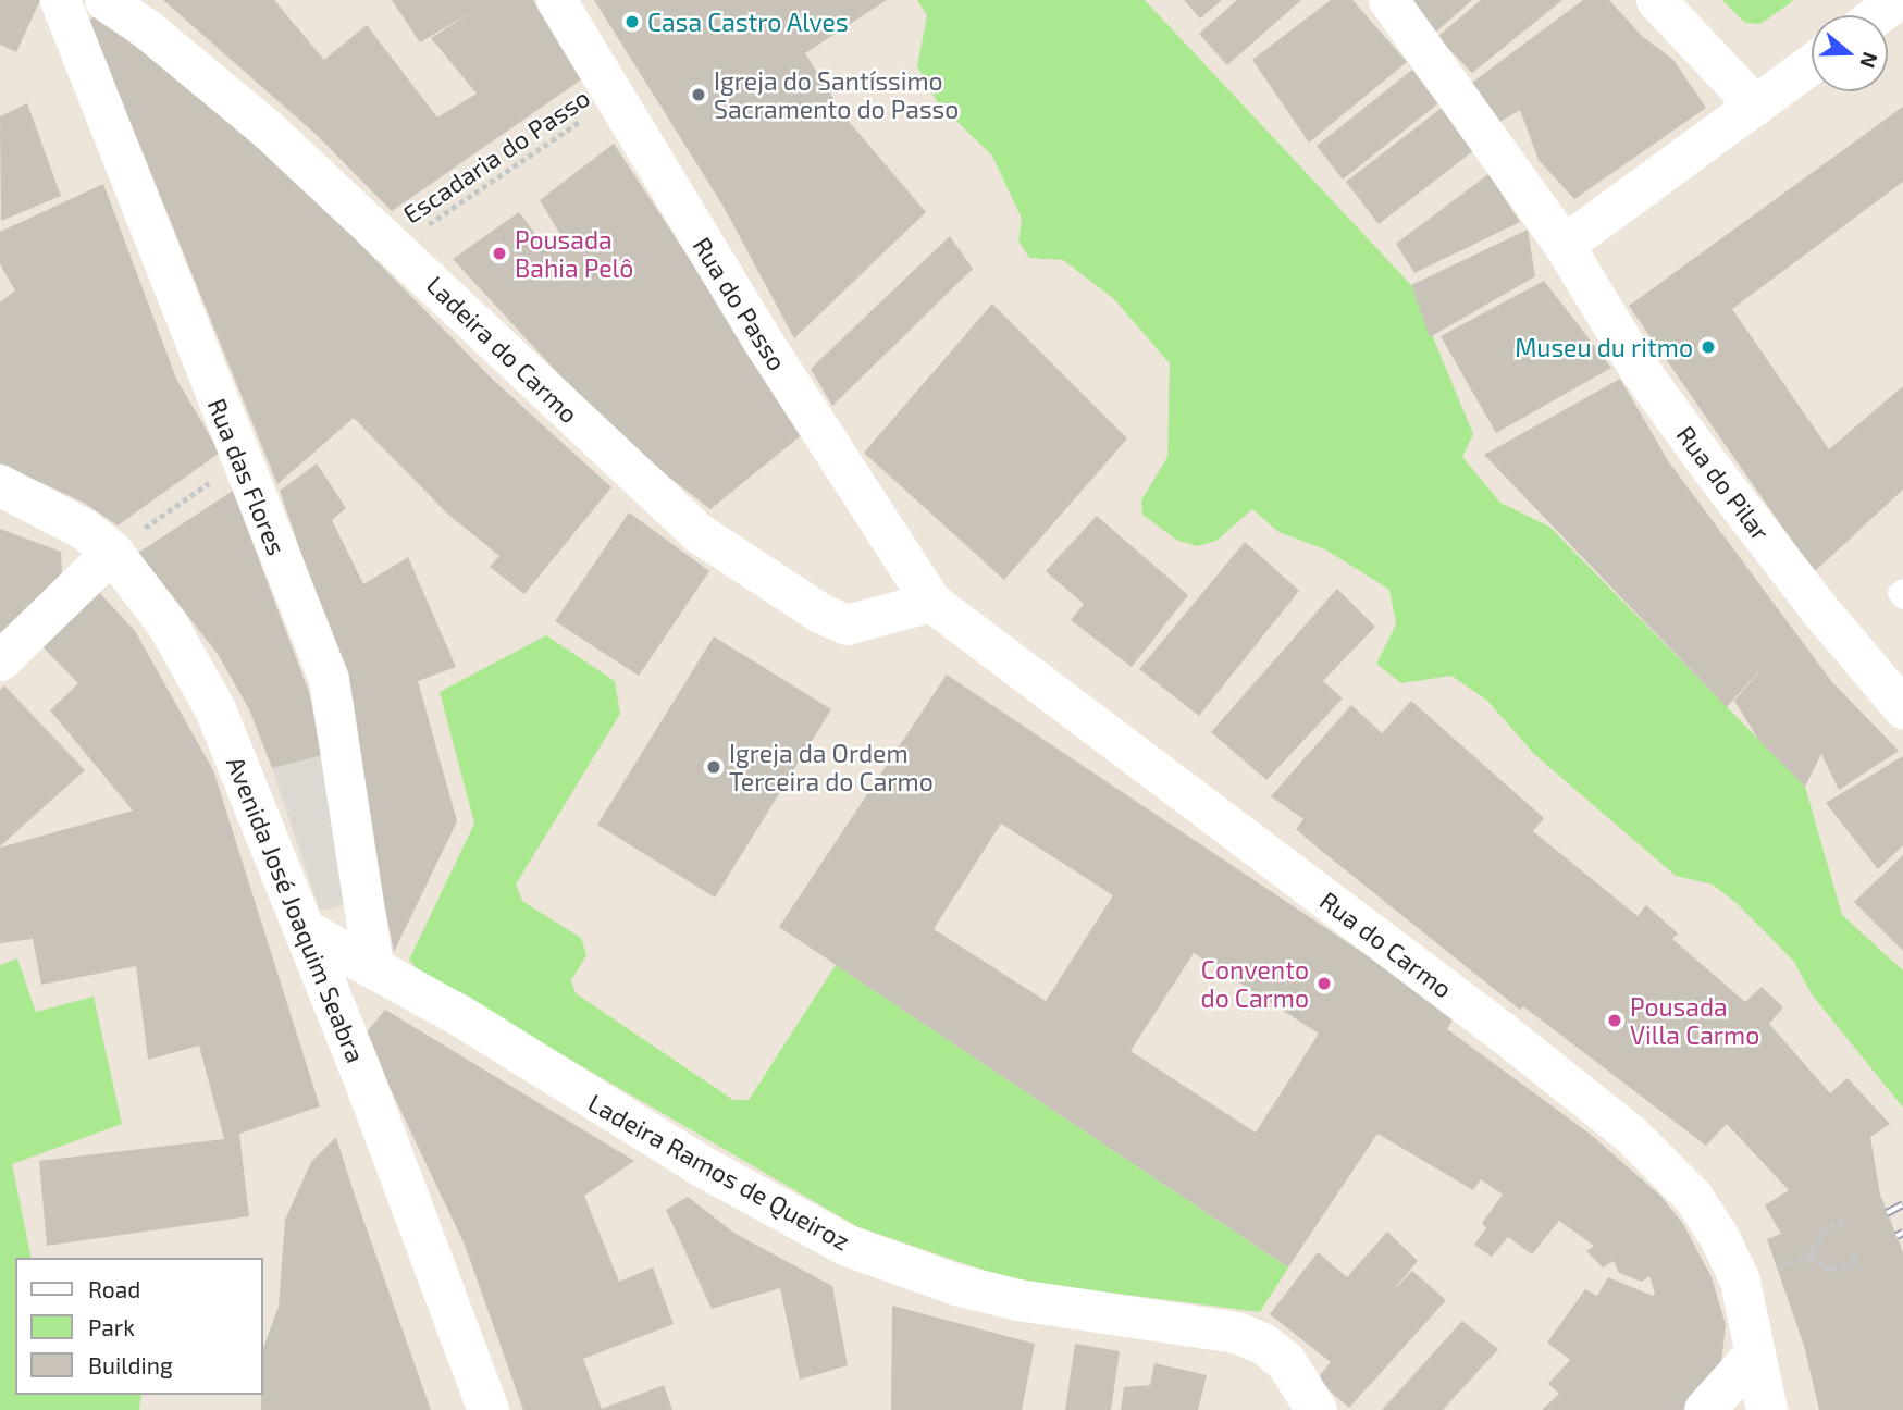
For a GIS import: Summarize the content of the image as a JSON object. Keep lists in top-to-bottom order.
{
  "streets": {
    "main road": ["Avenida José Joaquim Seabra", "Ladeira Ramos de Queiroz"],
    "street": [
      "Rua do Passo",
      "Ladeira do Carmo",
      "Rua das Flores",
      "Rua do Pilar",
      "Rua do Carmo"
    ],
    "path": ["Escadaria do Passo"]
  },
  "crossings": [
    ["Escadaria do Passo", "Rua do Passo"],
    ["Escadaria do Passo", "Ladeira do Carmo"],
    ["Rua do Passo", "Ladeira do Carmo"],
    ["Rua do Passo", "Rua do Carmo"],
    ["Ladeira do Carmo", "Rua do Carmo"],
    ["Rua das Flores", "Ladeira Ramos de Queiroz"],
    ["Avenida José Joaquim Seabra", "Ladeira Ramos de Queiroz"]
  ],
  "places": [
    "Casa Castro Alves",
    "Igreja do Santíssimo Sacramento do Passo",
    "Pousada Bahia Pelô",
    "Museu du ritmo",
    "Igreja da Ordem Terceira do Carmo",
    "Convento do Carmo",
    "Pousada Villa Carmo"
  ],
  "legend": ["Road", "Park", "Building"],
  "north": "right"
}
